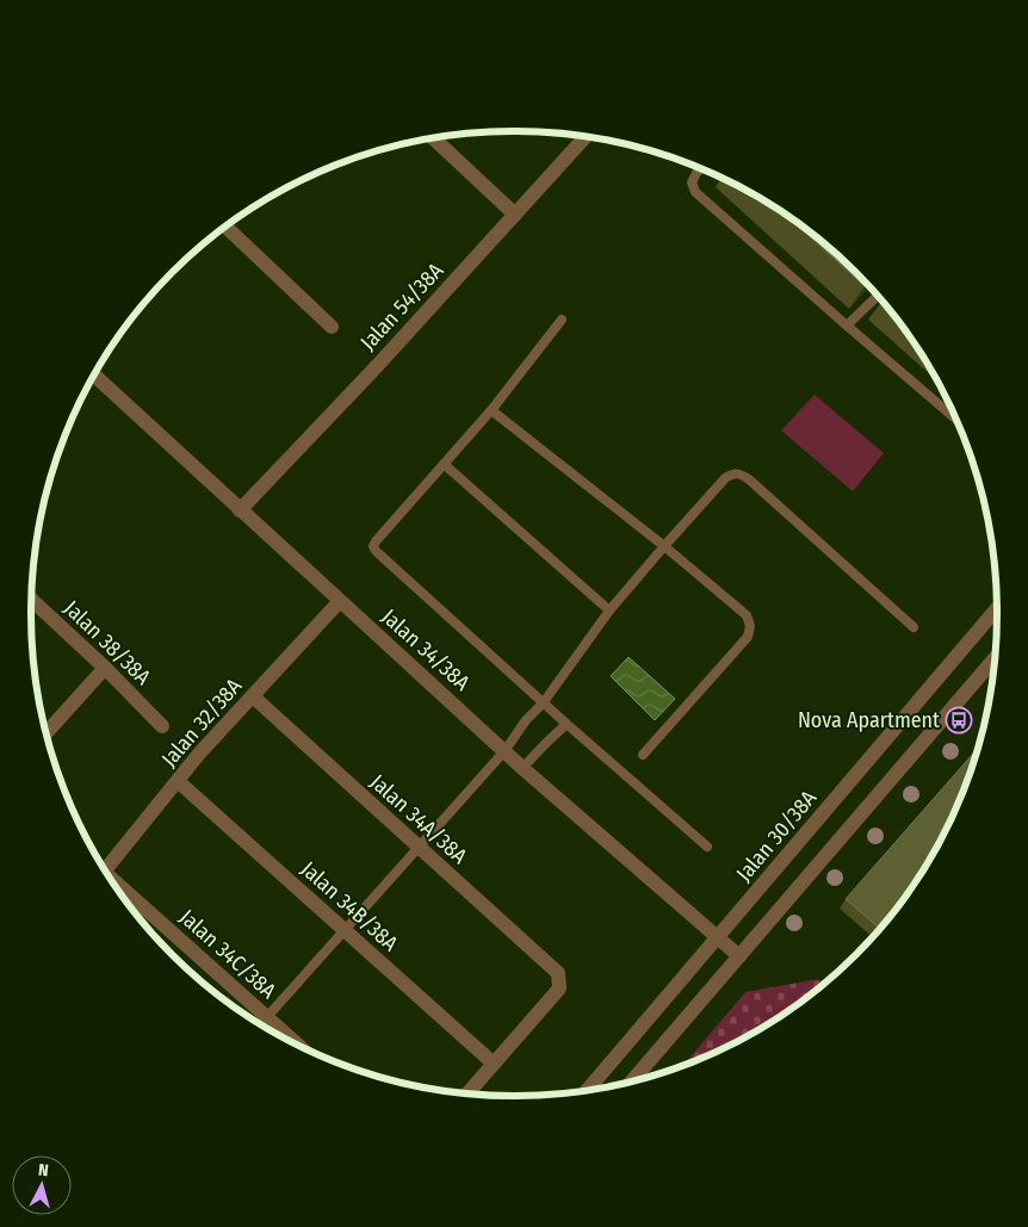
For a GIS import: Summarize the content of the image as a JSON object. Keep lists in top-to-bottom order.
{
  "streets": {
    "street": [
      "Jalan 54/38A",
      "Jalan 38/38A",
      "Jalan 34/38A",
      "Jalan 32/38A",
      "Jalan 34A/38A",
      "Jalan 30/38A",
      "Jalan 34B/38A",
      "Jalan 34C/38A"
    ]
  },
  "crossings": [
    ["Jalan 54/38A", "Jalan 34/38A"],
    ["Jalan 34/38A", "Jalan 32/38A"],
    ["Jalan 34/38A", "Jalan 30/38A"],
    ["Jalan 32/38A", "Jalan 34A/38A"],
    ["Jalan 32/38A", "Jalan 34B/38A"],
    ["Jalan 34A/38A", "Jalan 34B/38A"]
  ],
  "places": {
    "bus stop": ["Nova Apartment"]
  },
  "north": "top"
}
